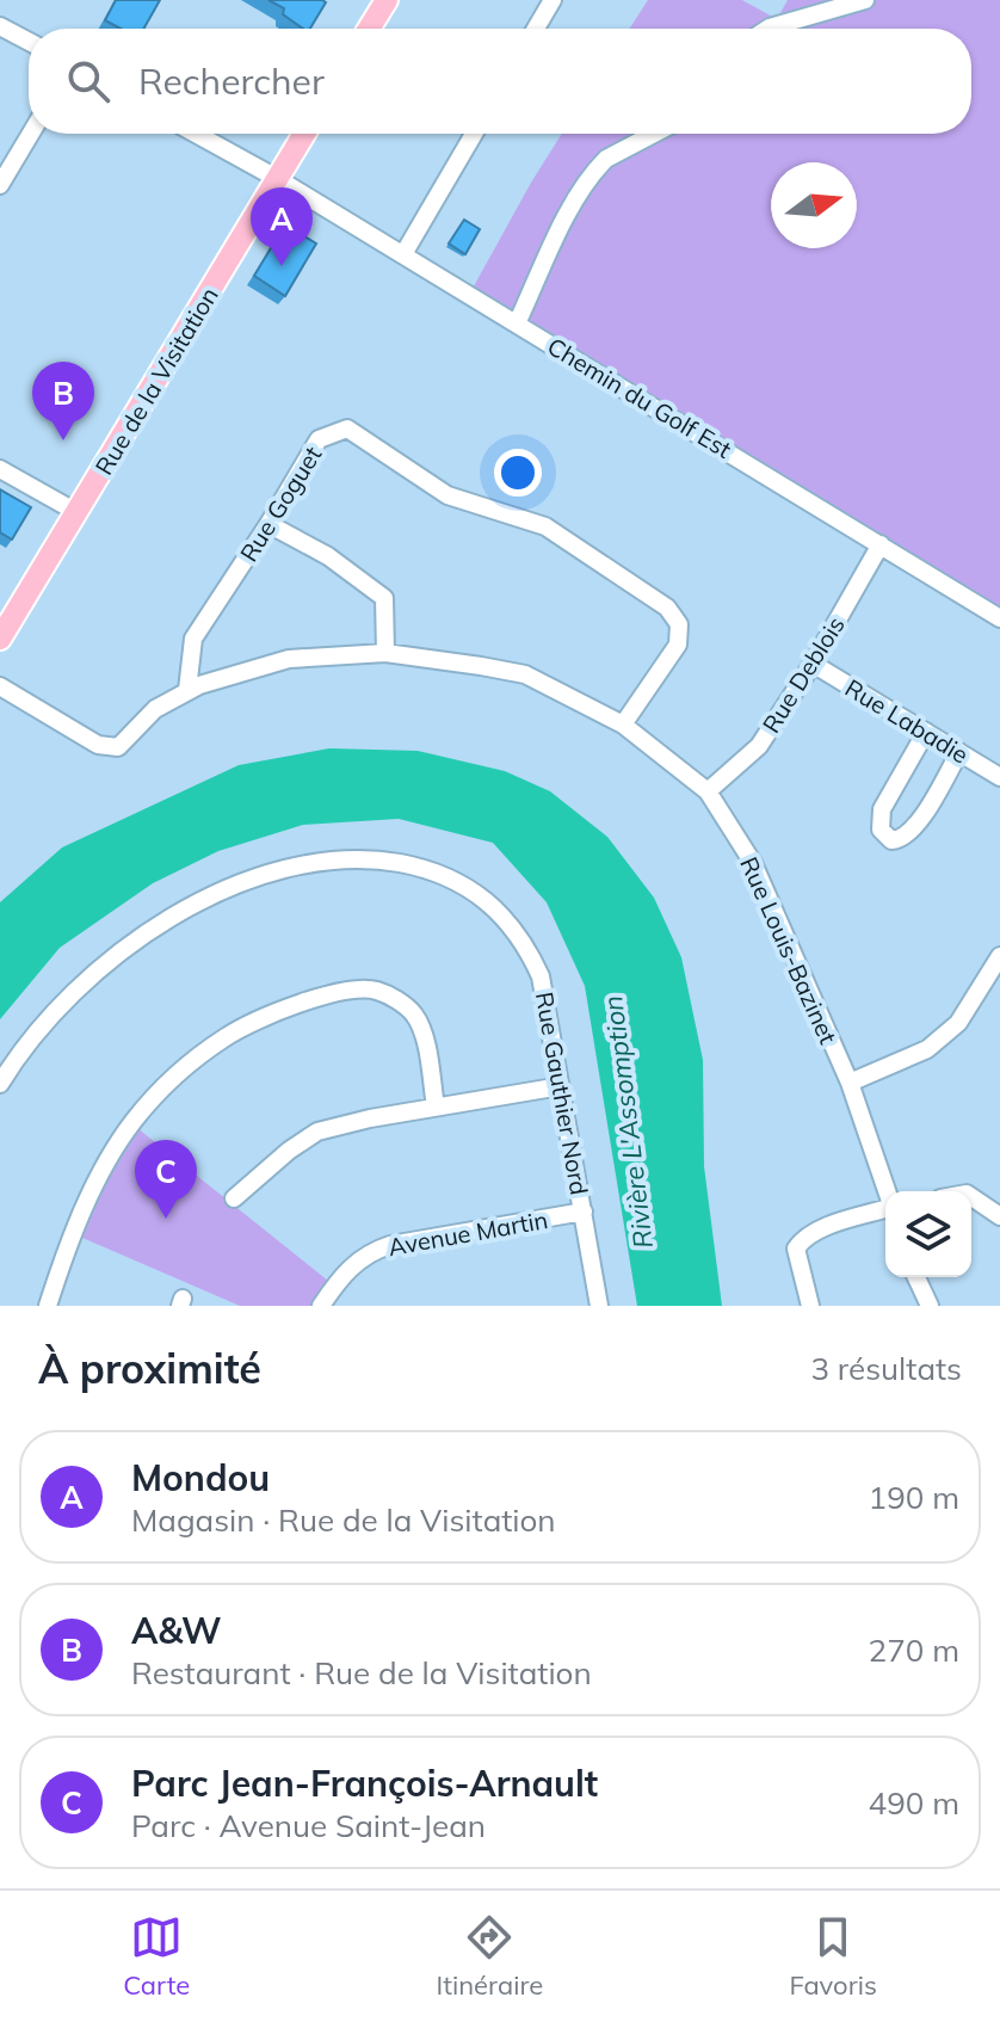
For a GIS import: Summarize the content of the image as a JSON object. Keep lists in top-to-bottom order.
{
  "streets": {
    "main road": ["Rue de la Visitation"],
    "street": [
      "Chemin du Golf Est",
      "Rue Goguet",
      "Rue Deblois",
      "Rue Labadie",
      "Rue Louis-Bazinet",
      "Rue Gauthier Nord",
      "Avenue Martin"
    ]
  },
  "crossings": [
    ["Rue de la Visitation", "Chemin du Golf Est"],
    ["Chemin du Golf Est", "Rue Deblois"],
    ["Rue Goguet", "Rue Louis-Bazinet"],
    ["Rue Deblois", "Rue Labadie"],
    ["Rue Deblois", "Rue Louis-Bazinet"],
    ["Rue Gauthier Nord", "Avenue Martin"]
  ],
  "water": ["Rivière L'Assomption"],
  "north": "right",
  "page": {
    "search": "Rechercher",
    "pins": ["A", "B", "C"],
    "heading": ["À proximité", "3 résultats"],
    "list": [
      {
        "mark": "A",
        "name": "Mondou",
        "note": "Magasin · Rue de la Visitation",
        "value": "190 m"
      },
      {
        "mark": "B",
        "name": "A&W",
        "note": "Restaurant · Rue de la Visitation",
        "value": "270 m"
      },
      {
        "mark": "C",
        "name": "Parc Jean-François-Arnault",
        "note": "Parc · Avenue Saint-Jean",
        "value": "490 m"
      }
    ],
    "nav": ["Carte", "Itinéraire", "Favoris"]
  }
}
